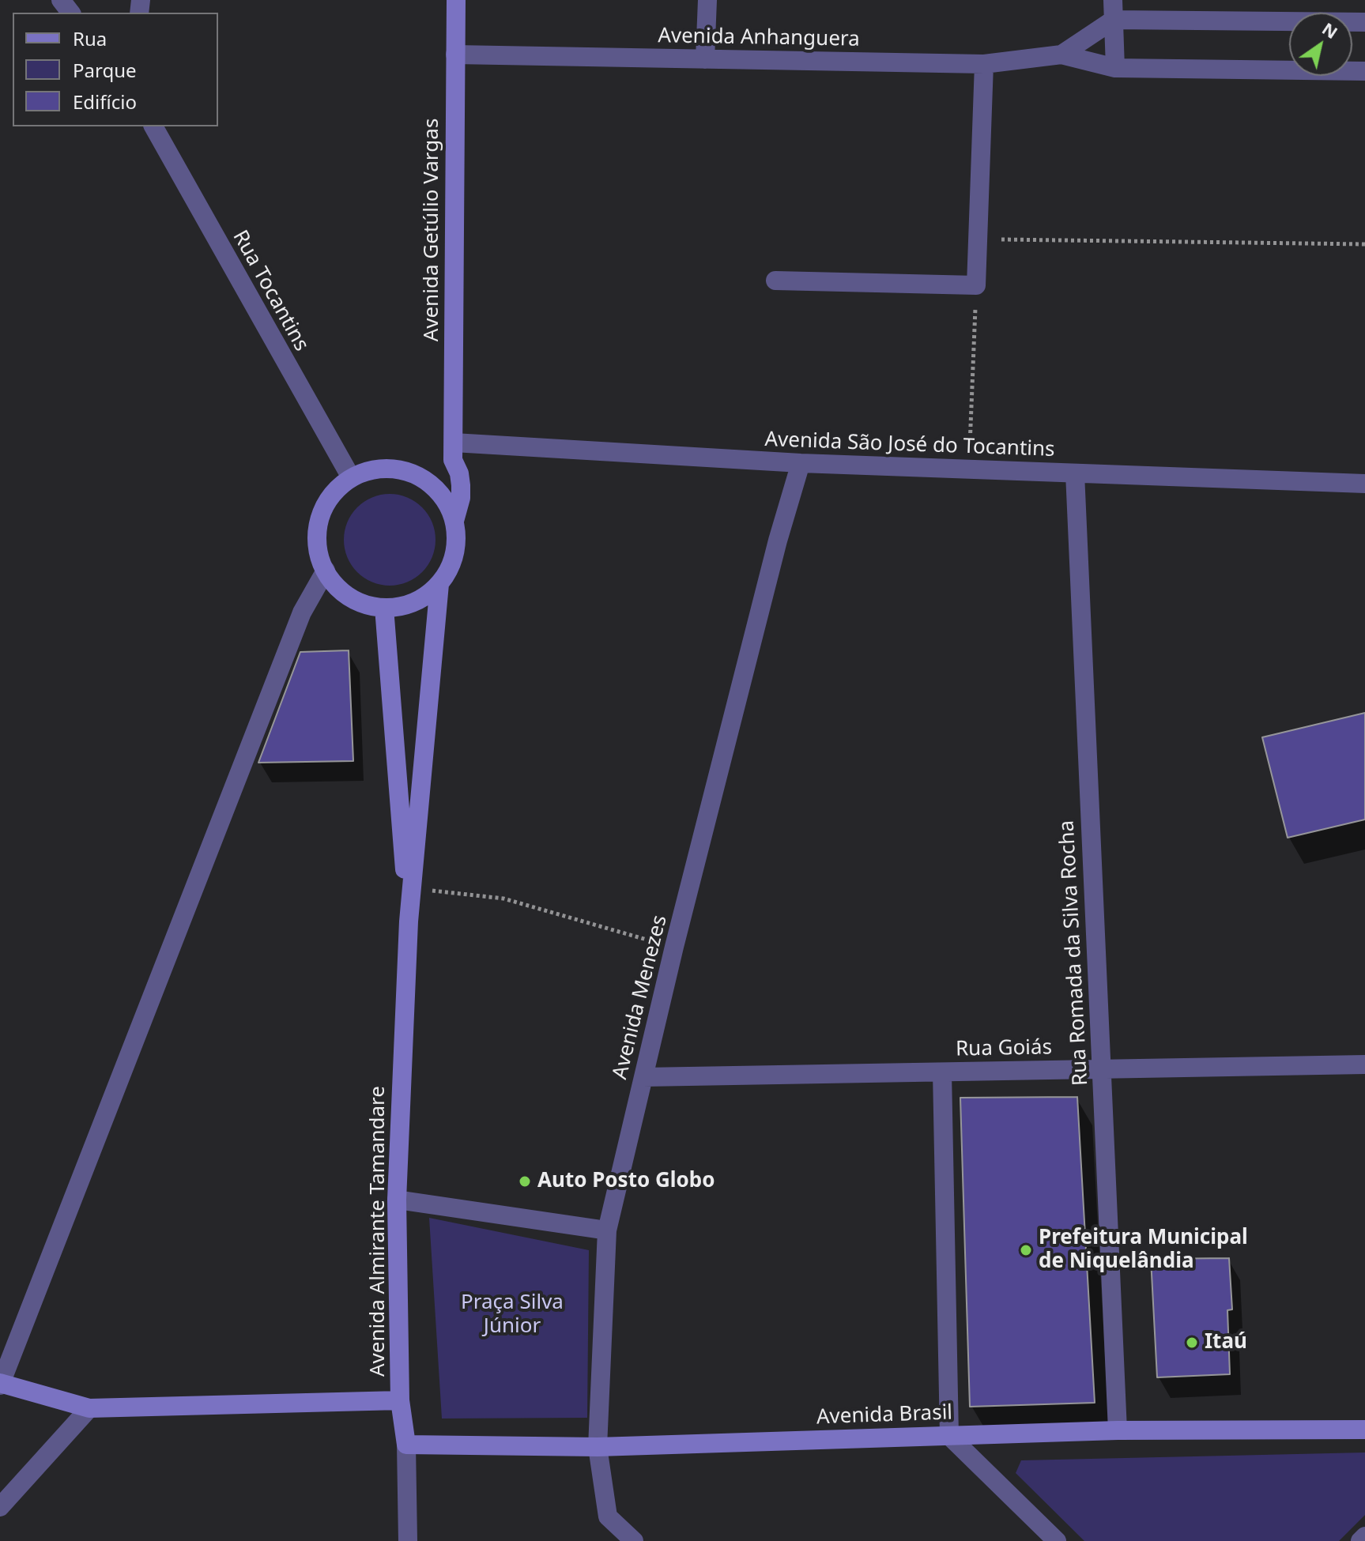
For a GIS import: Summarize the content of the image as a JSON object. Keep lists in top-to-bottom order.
{
  "streets": {
    "street": [
      "Avenida Anhanguera",
      "Avenida Getúlio Vargas",
      "Rua Tocantins",
      "Avenida São José do Tocantins",
      "Rua Romada da Silva Rocha",
      "Avenida Menezes",
      "Rua Goiás",
      "Avenida Almirante Tamandare",
      "Avenida Brasil"
    ]
  },
  "crossings": [
    ["Avenida Anhanguera", "Avenida Getúlio Vargas"],
    ["Avenida Getúlio Vargas", "Rua Tocantins"],
    ["Avenida Getúlio Vargas", "Avenida São José do Tocantins"],
    ["Avenida Getúlio Vargas", "Avenida Almirante Tamandare"],
    ["Rua Tocantins", "Avenida Almirante Tamandare"],
    ["Avenida São José do Tocantins", "Rua Romada da Silva Rocha"],
    ["Avenida São José do Tocantins", "Avenida Menezes"],
    ["Rua Romada da Silva Rocha", "Rua Goiás"],
    ["Rua Romada da Silva Rocha", "Avenida Brasil"],
    ["Avenida Menezes", "Rua Goiás"],
    ["Avenida Menezes", "Avenida Brasil"],
    ["Avenida Almirante Tamandare", "Avenida Brasil"]
  ],
  "parks": ["Praça Silva Júnior"],
  "places": ["Auto Posto Globo", "Prefeitura Municipal de Niquelândia", "Itaú"],
  "legend": ["Rua", "Parque", "Edifício"],
  "north": "top right"
}
